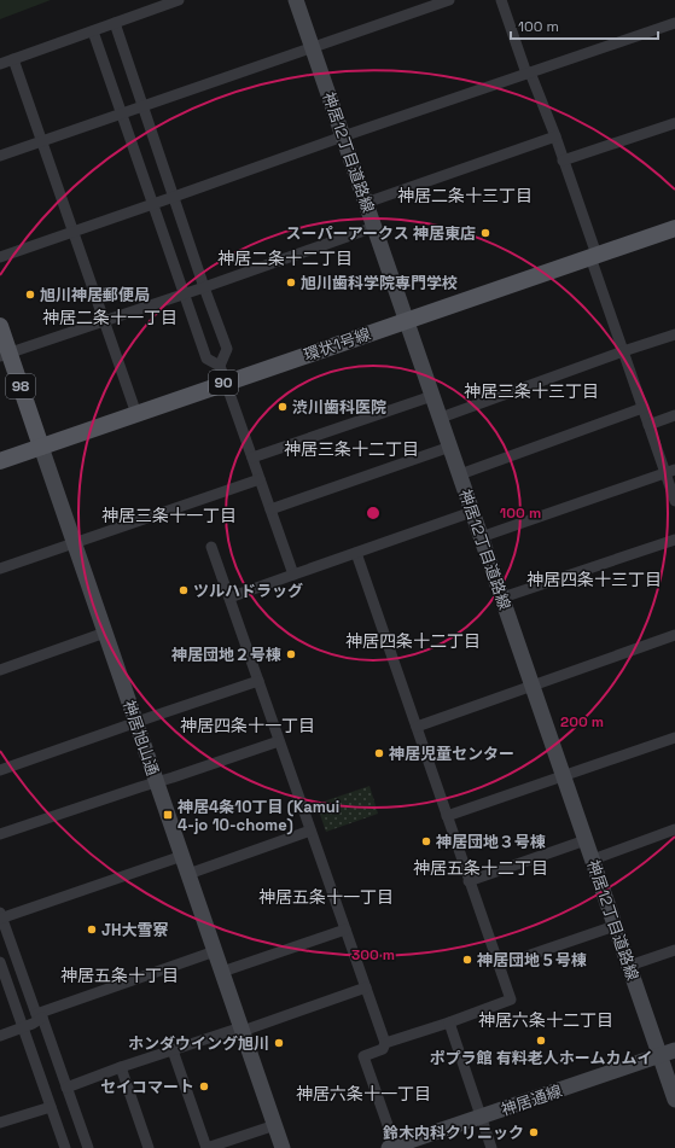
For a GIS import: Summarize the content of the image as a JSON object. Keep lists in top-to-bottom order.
{
  "streets": {
    "main road": [
      "環状1号線",
      "90",
      "98",
      "神居旭山通"
    ],
    "street": ["神居12丁目道路線", "神居通線"]
  },
  "crossings": [
    ["神居12丁目道路線", "環状1号線"],
    ["神居12丁目道路線", "神居通線"],
    ["環状1号線", "神居旭山通"]
  ],
  "districts": [
    "神居二条十三丁目",
    "神居二条十二丁目",
    "神居二条十一丁目",
    "神居三条十三丁目",
    "神居三条十二丁目",
    "神居三条十一丁目",
    "神居四条十三丁目",
    "神居四条十二丁目",
    "神居四条十一丁目",
    "神居五条十二丁目",
    "神居五条十一丁目",
    "神居五条十丁目",
    "神居六条十二丁目",
    "神居六条十一丁目"
  ],
  "places": {
    "other": [
      "スーパーアークス 神居東店",
      "旭川歯科学院専門学校",
      "旭川神居郵便局",
      "渋川歯科医院",
      "ツルハドラッグ",
      "神居団地２号棟",
      "神居児童センター",
      "神居団地３号棟",
      "JH大雪寮",
      "神居団地５号棟",
      "ポプラ館 有料老人ホームカムイ",
      "ホンダウイング旭川",
      "セイコマート",
      "鈴木内科クリニック"
    ],
    "transit": ["神居4条10丁目 (Kamui 4-jo 10-chome)"]
  },
  "scale_bar": "100 m",
  "rings": ["100 m", "200 m", "300 m"]
}
